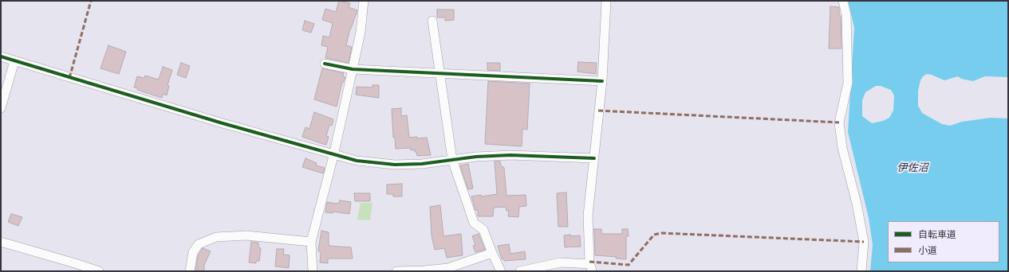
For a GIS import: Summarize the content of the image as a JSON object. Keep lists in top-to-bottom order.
{
  "water": ["伊佐沼"],
  "legend": ["自転車道", "小道"]
}
